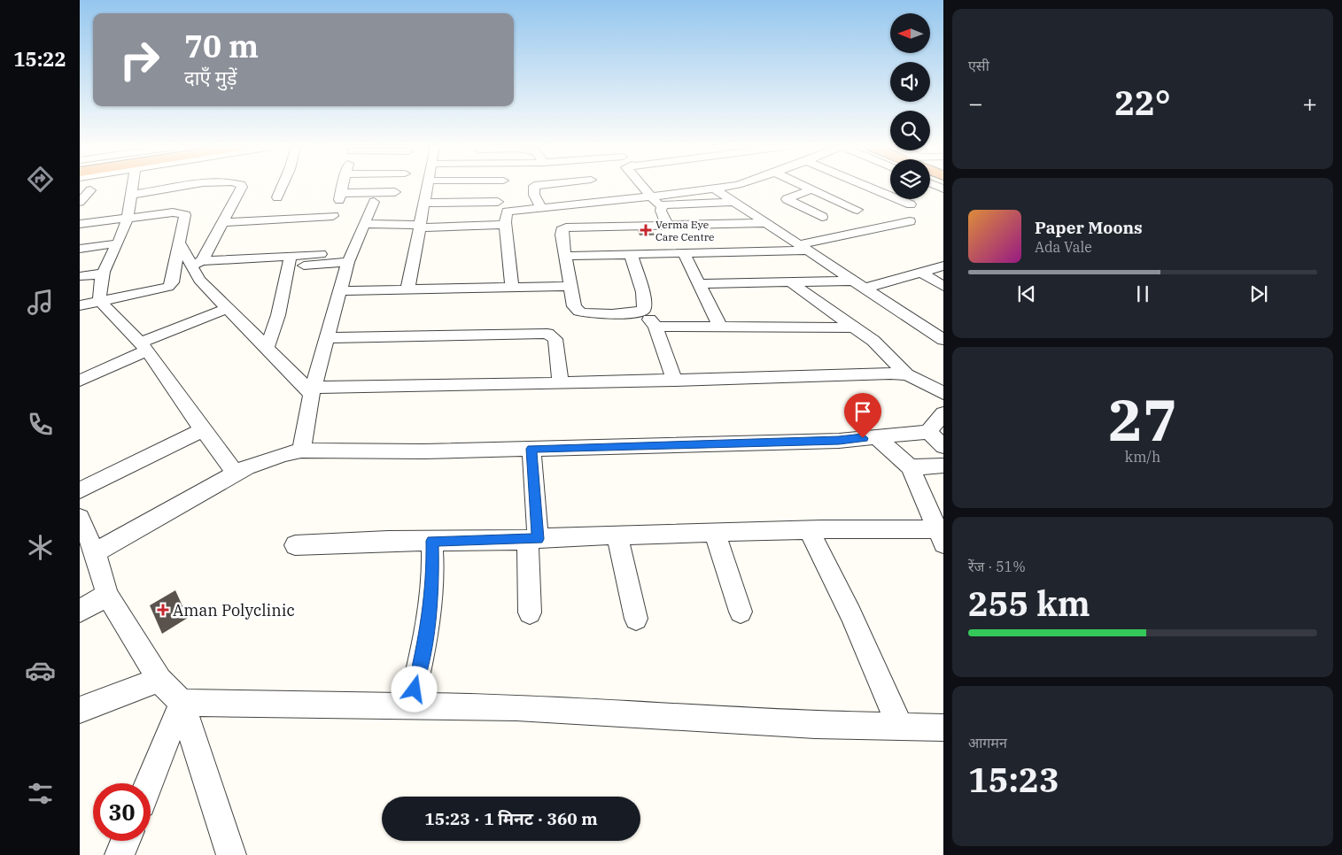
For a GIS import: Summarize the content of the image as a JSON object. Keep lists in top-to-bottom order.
{
  "places": {
    "health": ["Verma Eye Care Centre", "Aman Polyclinic"]
  },
  "north": "left",
  "page": {
    "tabs": "15:22",
    "tile": [
      "एसी",
      ["27", "km/h"],
      ["रेंज · 51%", "255 km"],
      ["आगमन", "15:23"]
    ],
    "turn": ["70 m", "दाएँ मुड़ें"],
    "heat": ["−", "22°", "+"],
    "song": ["Paper Moons", "Ada Vale"],
    "limit": "30",
    "trip": "15:23 · 1 मिनट · 360 m"
  }
}
